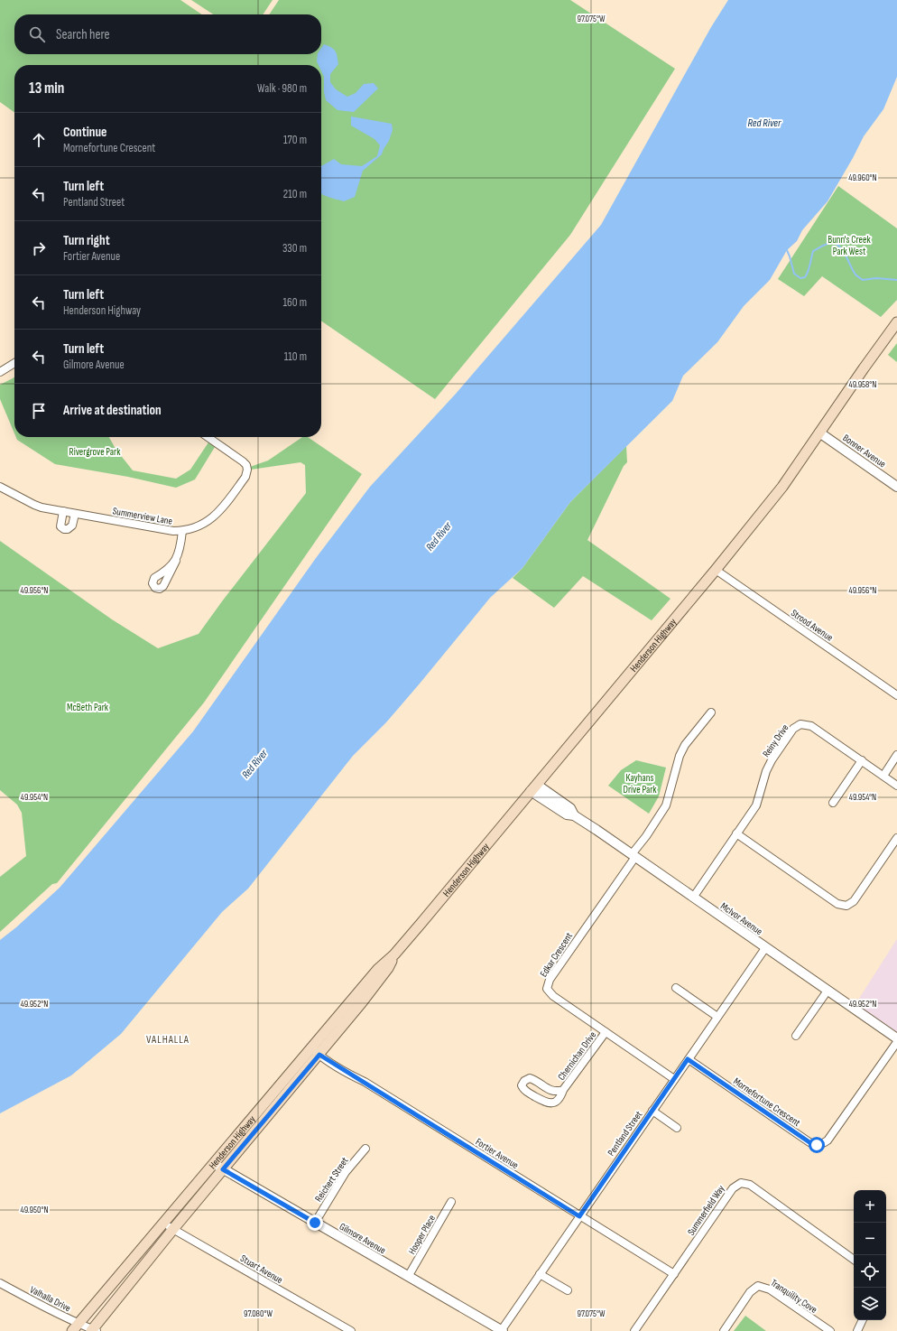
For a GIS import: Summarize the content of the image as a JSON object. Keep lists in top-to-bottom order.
{
  "streets": {
    "main road": ["Henderson Highway"],
    "street": [
      "Bonner Avenue",
      "Summerview Lane",
      "Strood Avenue",
      "Reiny Drive",
      "McIvor Avenue",
      "Edkar Crescent",
      "Chernichan Drive",
      "Mornefortune Crescent",
      "Pentland Street",
      "Fortier Avenue",
      "Reichert Street",
      "Summerfield Way",
      "Hooper Place",
      "Gilmore Avenue",
      "Stuart Avenue",
      "Tranquility Cove",
      "Valhalla Drive"
    ]
  },
  "crossings": [
    ["Bonner Avenue", "Henderson Highway"],
    ["Strood Avenue", "Henderson Highway"],
    ["Henderson Highway", "McIvor Avenue"],
    ["Henderson Highway", "Fortier Avenue"],
    ["Henderson Highway", "Gilmore Avenue"],
    ["Henderson Highway", "Stuart Avenue"],
    ["Henderson Highway", "Valhalla Drive"],
    ["Reiny Drive", "McIvor Avenue"],
    ["McIvor Avenue", "Edkar Crescent"],
    ["McIvor Avenue", "Pentland Street"],
    ["Edkar Crescent", "Chernichan Drive"],
    ["Edkar Crescent", "Pentland Street"],
    ["Mornefortune Crescent", "Pentland Street"],
    ["Pentland Street", "Fortier Avenue"],
    ["Pentland Street", "Gilmore Avenue"],
    ["Fortier Avenue", "Summerfield Way"],
    ["Reichert Street", "Gilmore Avenue"],
    ["Hooper Place", "Gilmore Avenue"]
  ],
  "districts": ["VALHALLA"],
  "water": ["Red River"],
  "parks": [
    "Bunn's Creek Park West",
    "Rivergrove Park",
    "McBeth Park",
    "Kayhans Drive Park"
  ],
  "page": {
    "search": "Search here",
    "heading": ["13 min", "Walk · 980 m"],
    "list": [
      ["Continue", "Mornefortune Crescent", "170 m"],
      ["Turn left", "Pentland Street", "210 m"],
      ["Turn right", "Fortier Avenue", "330 m"],
      ["Turn left", "Henderson Highway", "160 m"],
      ["Turn left", "Gilmore Avenue", "110 m"],
      "Arrive at destination"
    ],
    "map_buttons": ["+", "−"]
  },
  "coordinates": [
    "97.075°W",
    "49.960°N",
    "49.958°N",
    "49.956°N",
    "49.954°N",
    "49.952°N",
    "49.950°N",
    "97.080°W"
  ]
}
